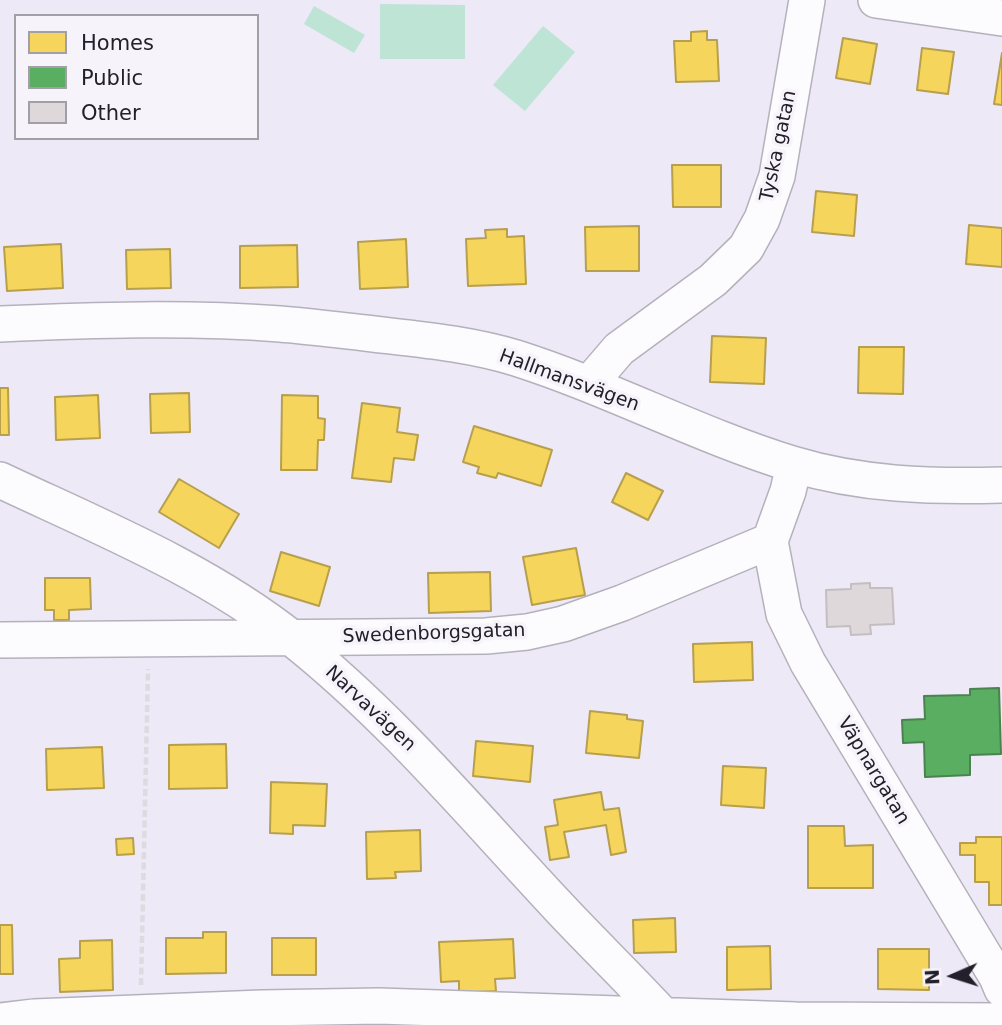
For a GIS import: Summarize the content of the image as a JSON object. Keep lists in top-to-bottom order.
{
  "streets": {
    "street": [
      "Tyska gatan",
      "Hallmansvägen",
      "Swedenborgsgatan",
      "Narvavägen",
      "Väpnargatan"
    ]
  },
  "crossings": [
    ["Tyska gatan", "Hallmansvägen"],
    ["Swedenborgsgatan", "Narvavägen"],
    ["Swedenborgsgatan", "Väpnargatan"]
  ],
  "legend": ["Homes", "Public", "Other"],
  "north": "left"
}
